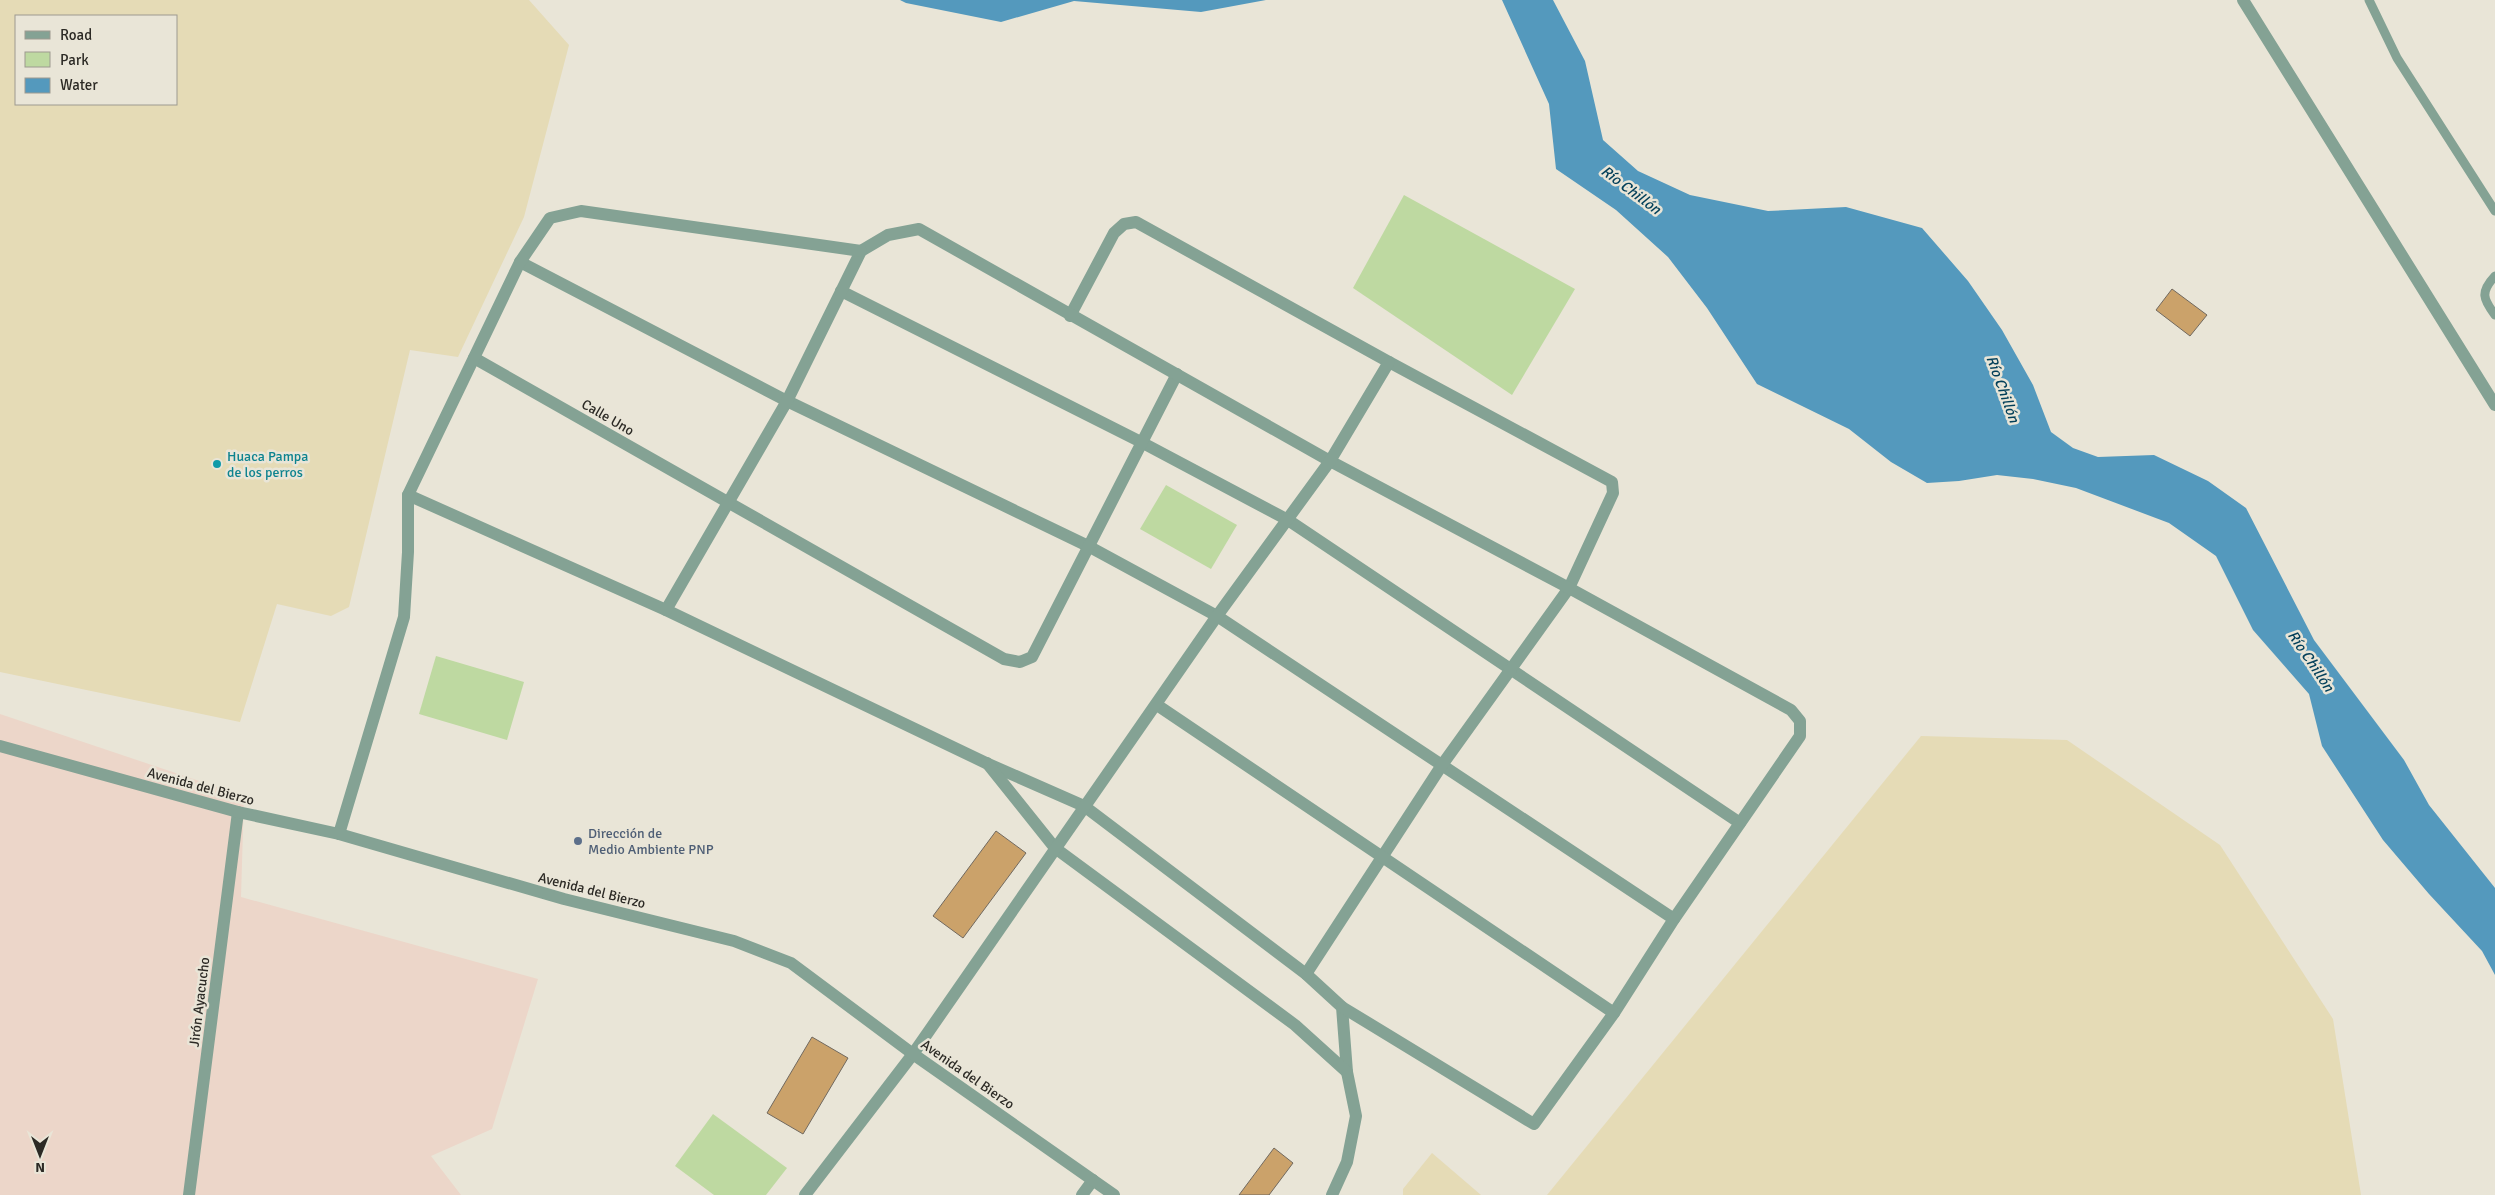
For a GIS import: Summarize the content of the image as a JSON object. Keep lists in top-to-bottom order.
{
  "streets": {
    "street": ["Calle Uno", "Avenida del Bierzo", "Jirón Ayacucho"]
  },
  "crossings": [
    ["Avenida del Bierzo", "Jirón Ayacucho"]
  ],
  "water": ["Río Chillón"],
  "places": ["Huaca Pampa de los perros", "Dirección de Medio Ambiente PNP"],
  "legend": ["Road", "Park", "Water"],
  "north": "bottom"
}
